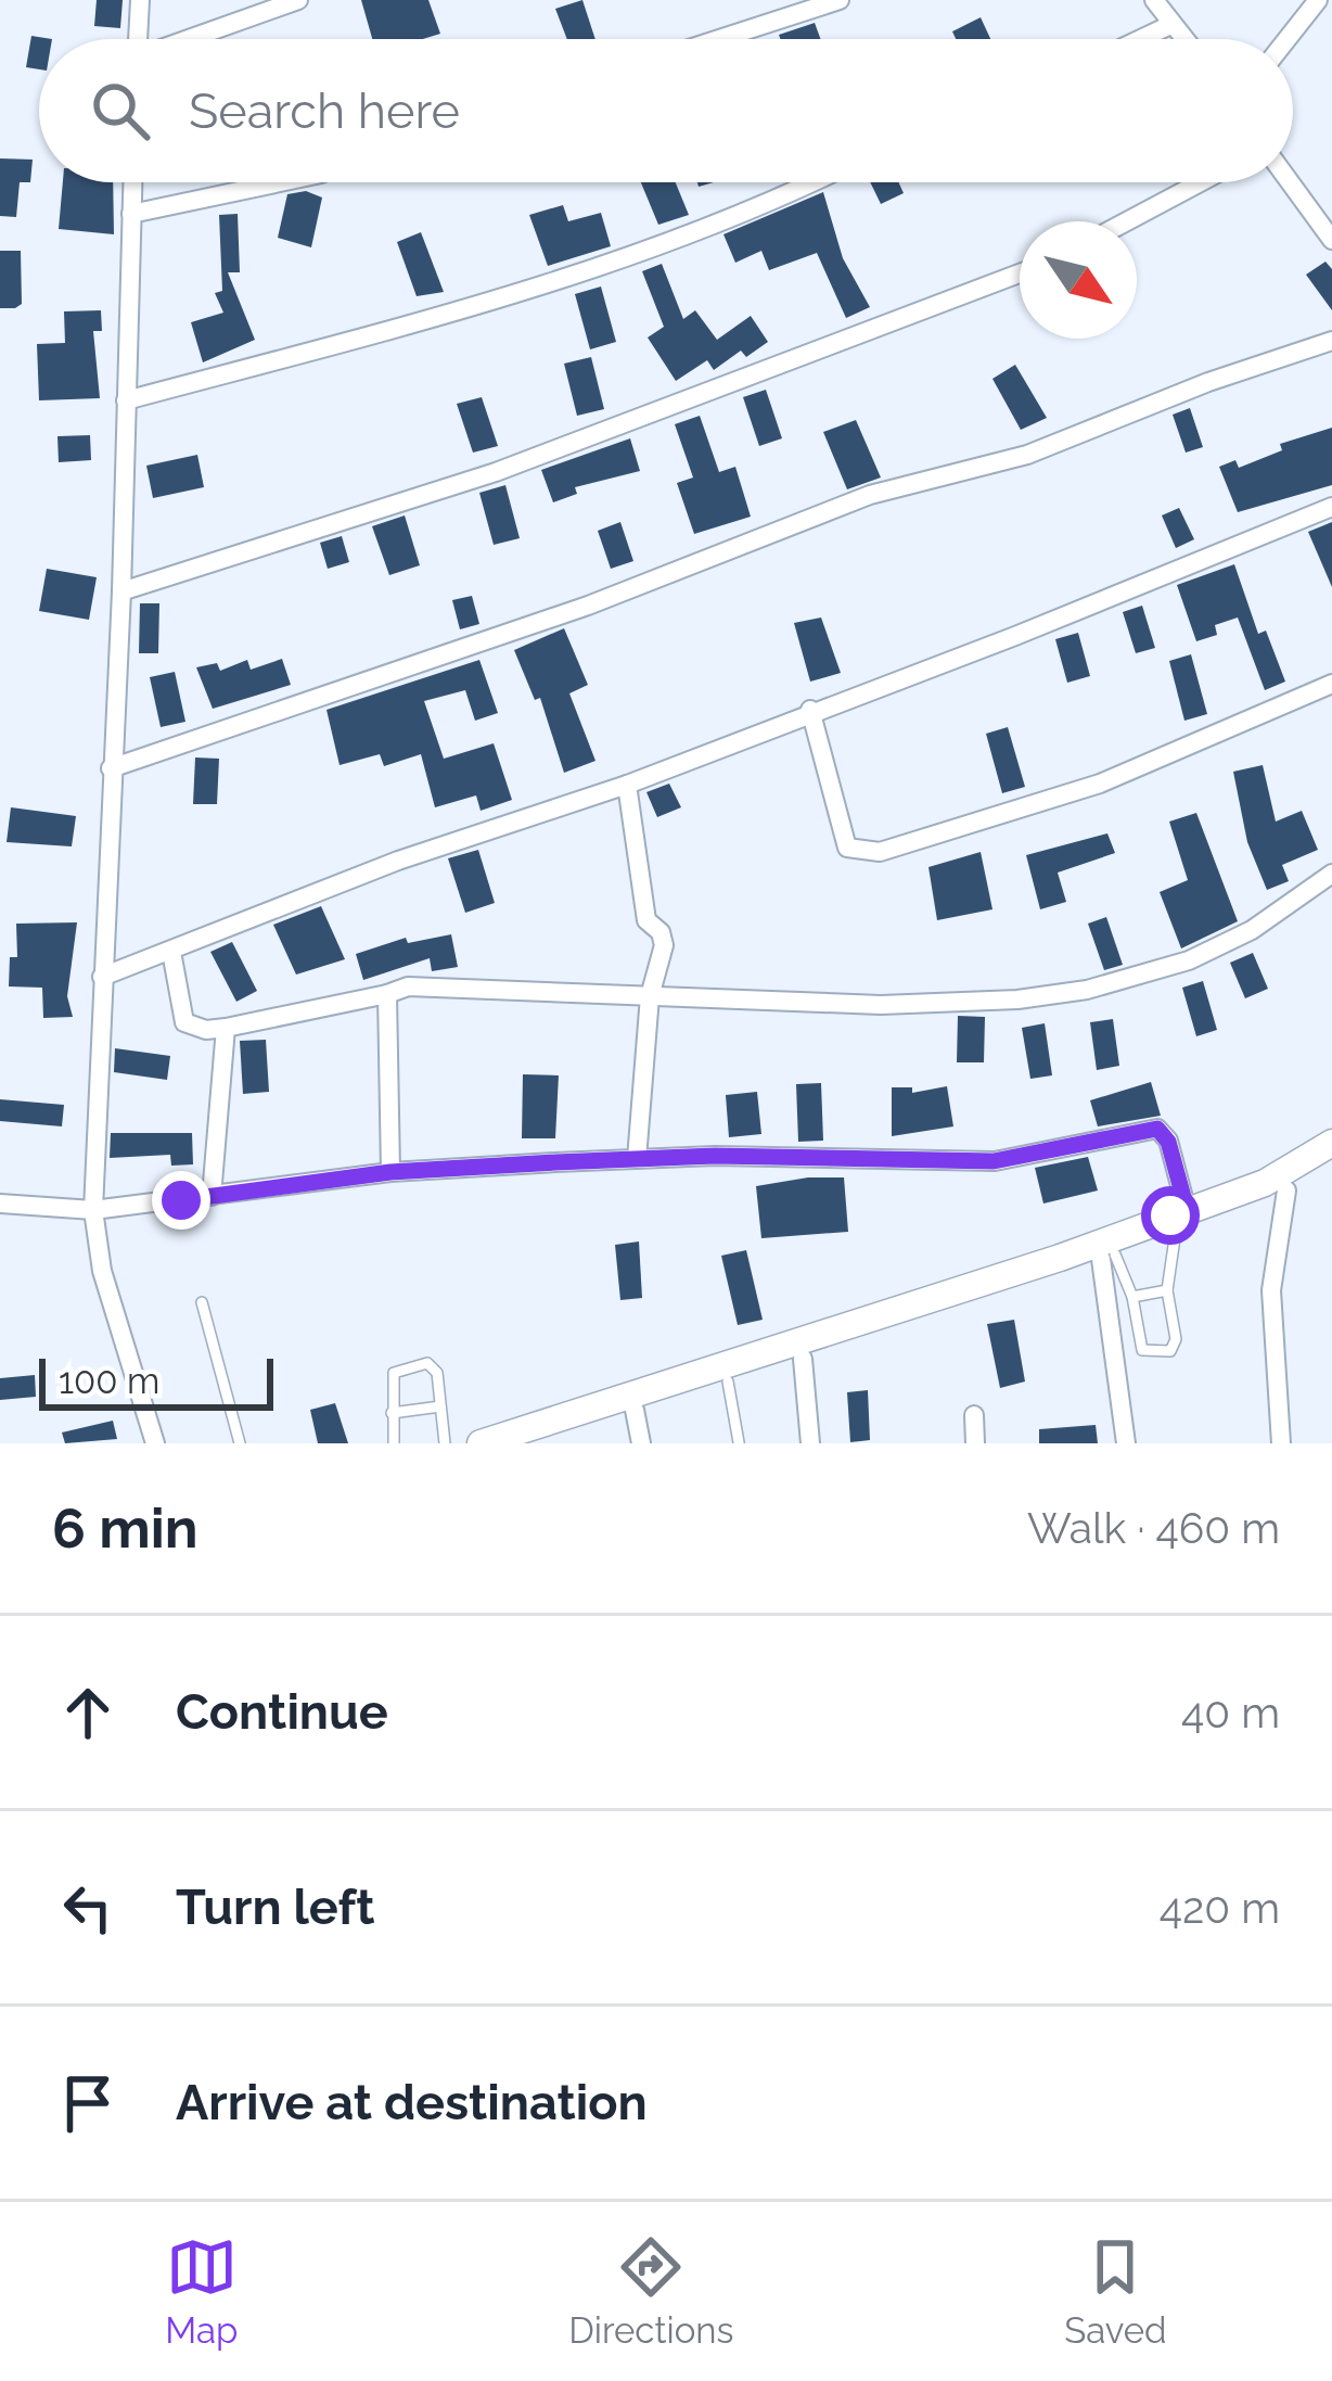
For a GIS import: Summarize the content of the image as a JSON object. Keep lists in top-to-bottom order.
{
  "scale_bar": "100 m",
  "north": "bottom right",
  "page": {
    "search": "Search here",
    "scale": "100 m",
    "heading": ["6 min", "Walk · 460 m"],
    "list": [
      ["Continue", "40 m"],
      ["Turn left", "420 m"],
      "Arrive at destination"
    ],
    "nav": ["Map", "Directions", "Saved"]
  }
}
